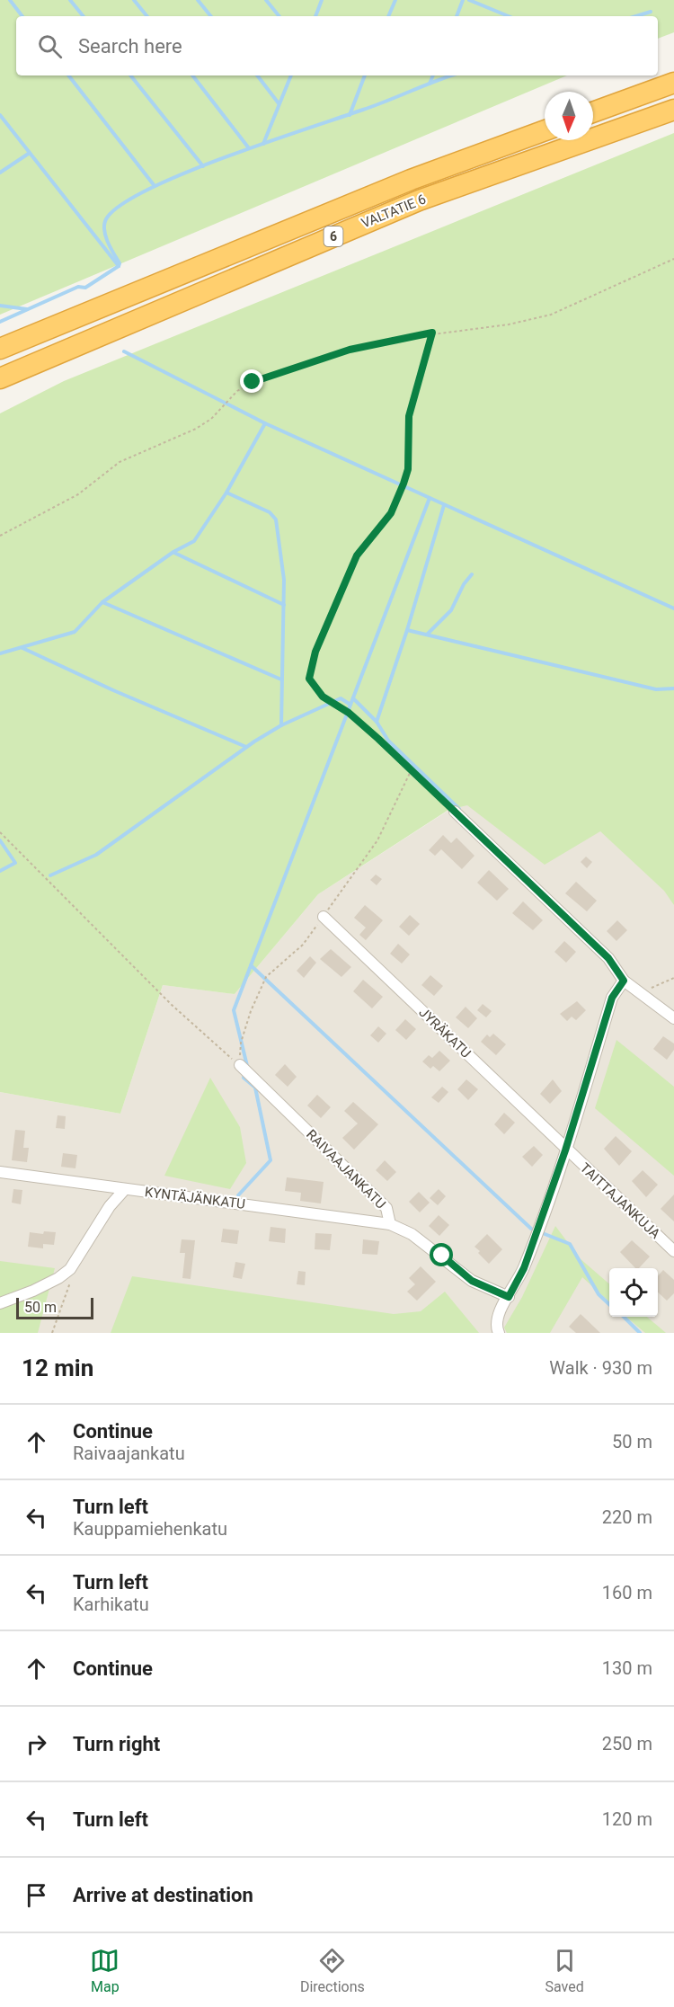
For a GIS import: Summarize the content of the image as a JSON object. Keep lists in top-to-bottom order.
{
  "streets": {
    "highway": ["VALTATIE 6", "6"],
    "street": [
      "JYRÄKATU",
      "RAIVAAJANKATU",
      "KYNTÄJÄNKATU",
      "TAITTAJANKUJA"
    ]
  },
  "crossings": [
    ["JYRÄKATU", "TAITTAJANKUJA"],
    ["RAIVAAJANKATU", "KYNTÄJÄNKATU"]
  ],
  "scale_bar": "50 m",
  "north": "bottom",
  "page": {
    "search": "Search here",
    "scale": "50 m",
    "heading": ["12 min", "Walk · 930 m"],
    "list": [
      ["Continue", "Raivaajankatu", "50 m"],
      ["Turn left", "Kauppamiehenkatu", "220 m"],
      ["Turn left", "Karhikatu", "160 m"],
      ["Continue", "130 m"],
      ["Turn right", "250 m"],
      ["Turn left", "120 m"],
      "Arrive at destination"
    ],
    "nav": ["Map", "Directions", "Saved"]
  }
}
